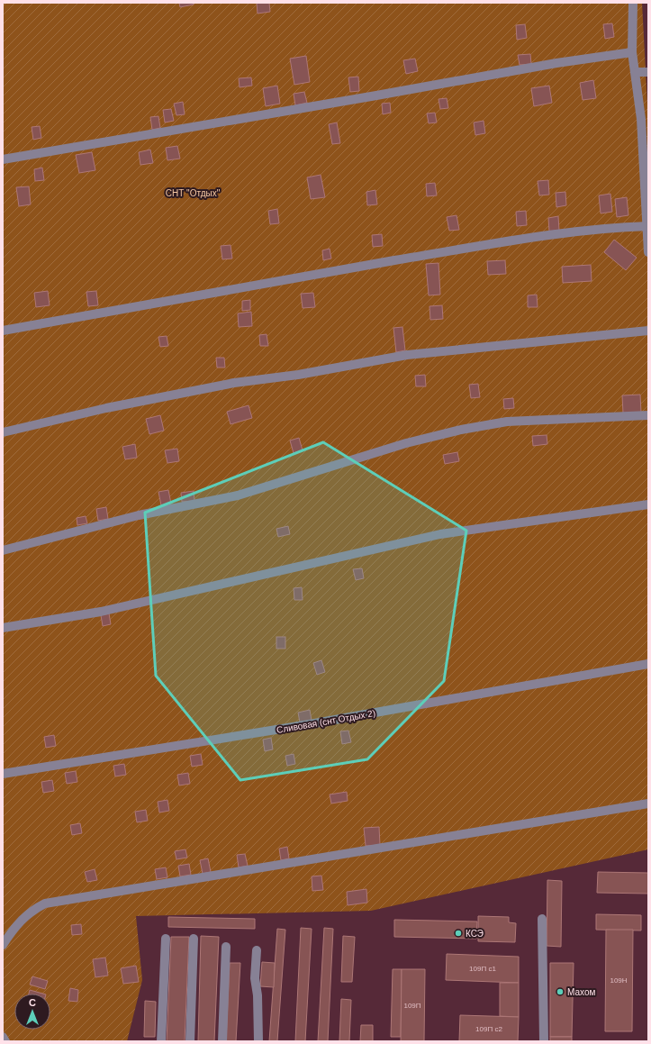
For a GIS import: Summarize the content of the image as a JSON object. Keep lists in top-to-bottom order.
{
  "streets": {
    "lane": ["Сливовая (снт Отдых 2)"]
  },
  "parks": ["СНТ \"Отдых\""],
  "places": ["КСЭ", "Махом"],
  "house_numbers": [
    "109П с1",
    "109Н",
    "109П",
    "109П с2"
  ],
  "north": "top"
}
